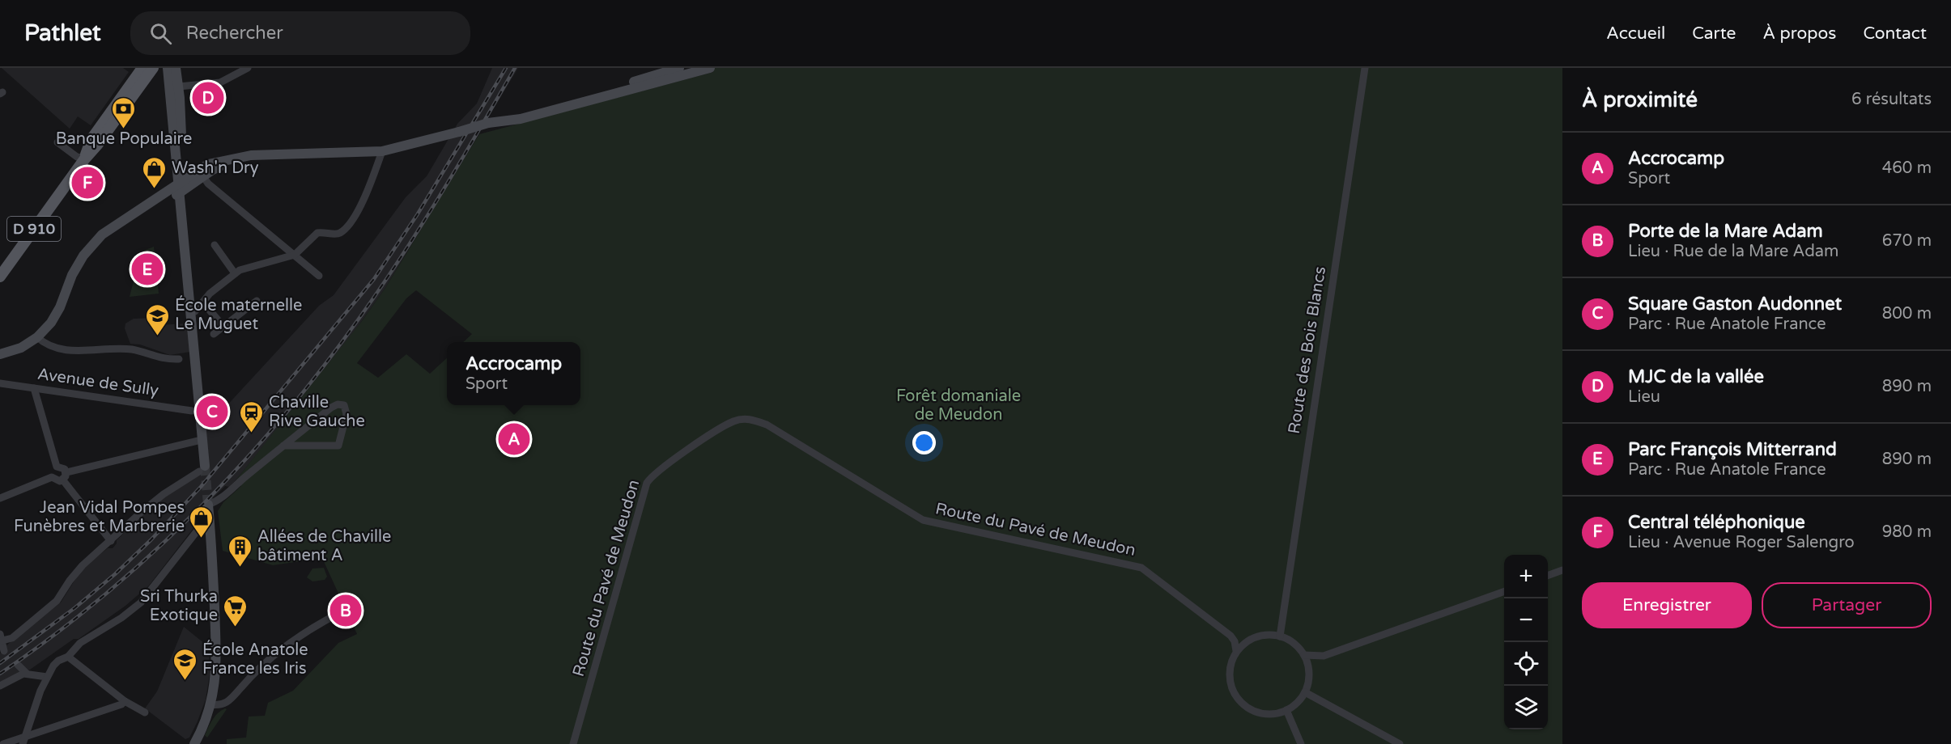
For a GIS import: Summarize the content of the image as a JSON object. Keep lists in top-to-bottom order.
{
  "streets": {
    "main road": ["D 910"],
    "street": ["Route des Bois Blancs", "Avenue de Sully", "Route du Pavé de Meudon"]
  },
  "crossings": [
    ["Route des Bois Blancs", "Route du Pavé de Meudon"]
  ],
  "parks": ["Forêt domaniale de Meudon"],
  "places": {
    "bank": ["Banque Populaire"],
    "shop": ["Wash'n Dry", "Jean Vidal Pompes Funèbres et Marbrerie"],
    "school or university": ["École maternelle Le Muguet", "École Anatole France les Iris"],
    "station": ["Chaville Rive Gauche"],
    "building": ["Allées de Chaville bâtiment A"],
    "supermarket": ["Sri Thurka Exotique"]
  },
  "page": {
    "header": "Pathlet",
    "search": "Rechercher",
    "nav": [
      "Accueil",
      "Carte",
      "À propos",
      "Contact"
    ],
    "heading": ["À proximité", "6 résultats"],
    "pins": [
      "D",
      "F",
      "E",
      "C",
      "A",
      "B"
    ],
    "list": [
      {
        "mark": "A",
        "name": "Accrocamp",
        "note": "Sport",
        "value": "460 m"
      },
      {
        "mark": "B",
        "name": "Porte de la Mare Adam",
        "note": "Lieu · Rue de la Mare Adam",
        "value": "670 m"
      },
      {
        "mark": "C",
        "name": "Square Gaston Audonnet",
        "note": "Parc · Rue Anatole France",
        "value": "800 m"
      },
      {
        "mark": "D",
        "name": "MJC de la vallée",
        "note": "Lieu",
        "value": "890 m"
      },
      {
        "mark": "E",
        "name": "Parc François Mitterrand",
        "note": "Parc · Rue Anatole France",
        "value": "890 m"
      },
      {
        "mark": "F",
        "name": "Central téléphonique",
        "note": "Lieu · Avenue Roger Salengro",
        "value": "980 m"
      }
    ],
    "popup": ["Accrocamp", "Sport"],
    "map_buttons": ["+", "−"],
    "buttons": ["Enregistrer", "Partager"]
  }
}
